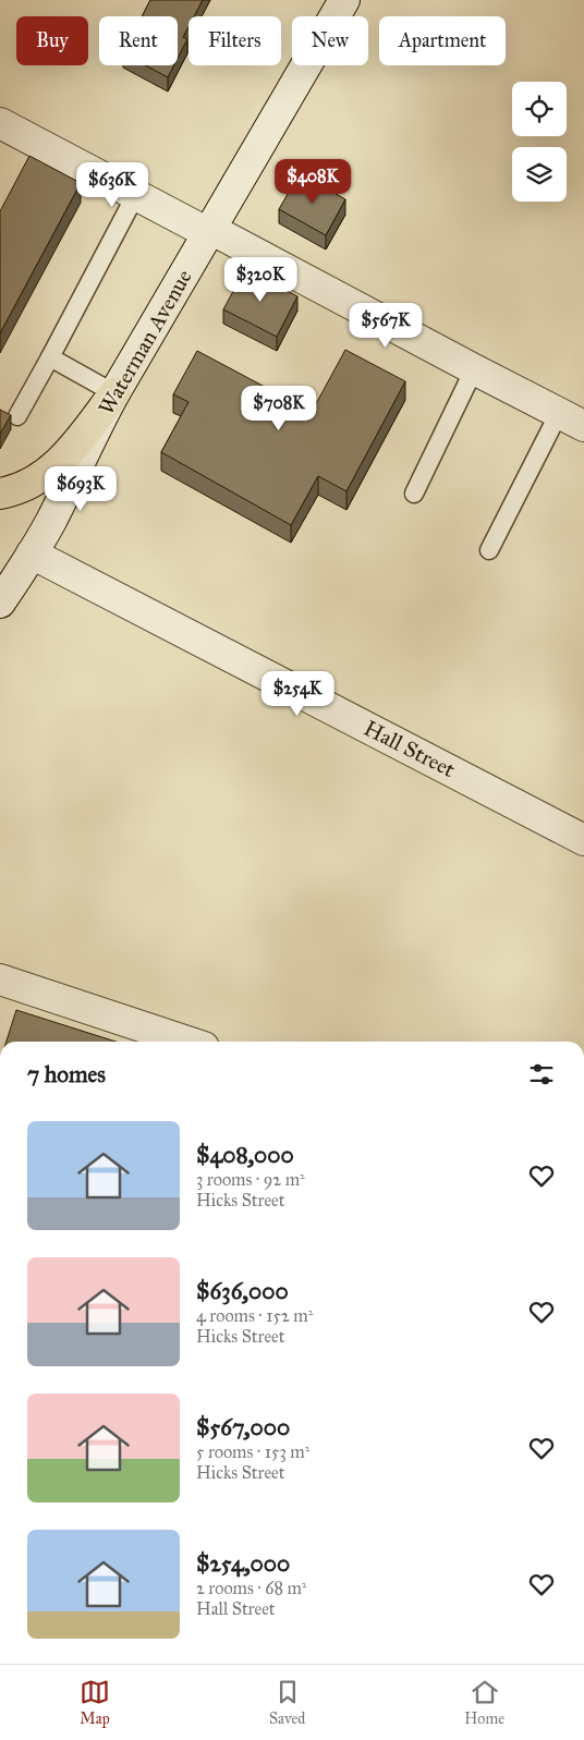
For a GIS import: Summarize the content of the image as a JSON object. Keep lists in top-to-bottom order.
{
  "streets": {
    "street": ["Waterman Avenue", "Hall Street"]
  },
  "crossings": [
    ["Waterman Avenue", "Hall Street"]
  ],
  "page": {
    "chip": [
      "Buy",
      "Rent",
      "Filters",
      "New",
      "Apartment"
    ],
    "price": [
      "$408K",
      "$636K",
      "$320K",
      "$567K",
      "$708K",
      "$693K",
      "$254K"
    ],
    "heading": "7 homes",
    "list": [
      {
        "name": "$408,000",
        "note": "3 rooms · 92 m² · Hicks Street"
      },
      {
        "name": "$636,000",
        "note": "4 rooms · 152 m² · Hicks Street"
      },
      {
        "name": "$567,000",
        "note": "5 rooms · 153 m² · Hicks Street"
      },
      {
        "name": "$254,000",
        "note": "2 rooms · 68 m² · Hall Street"
      }
    ],
    "tabs": ["Map", "Saved", "Home"]
  }
}
